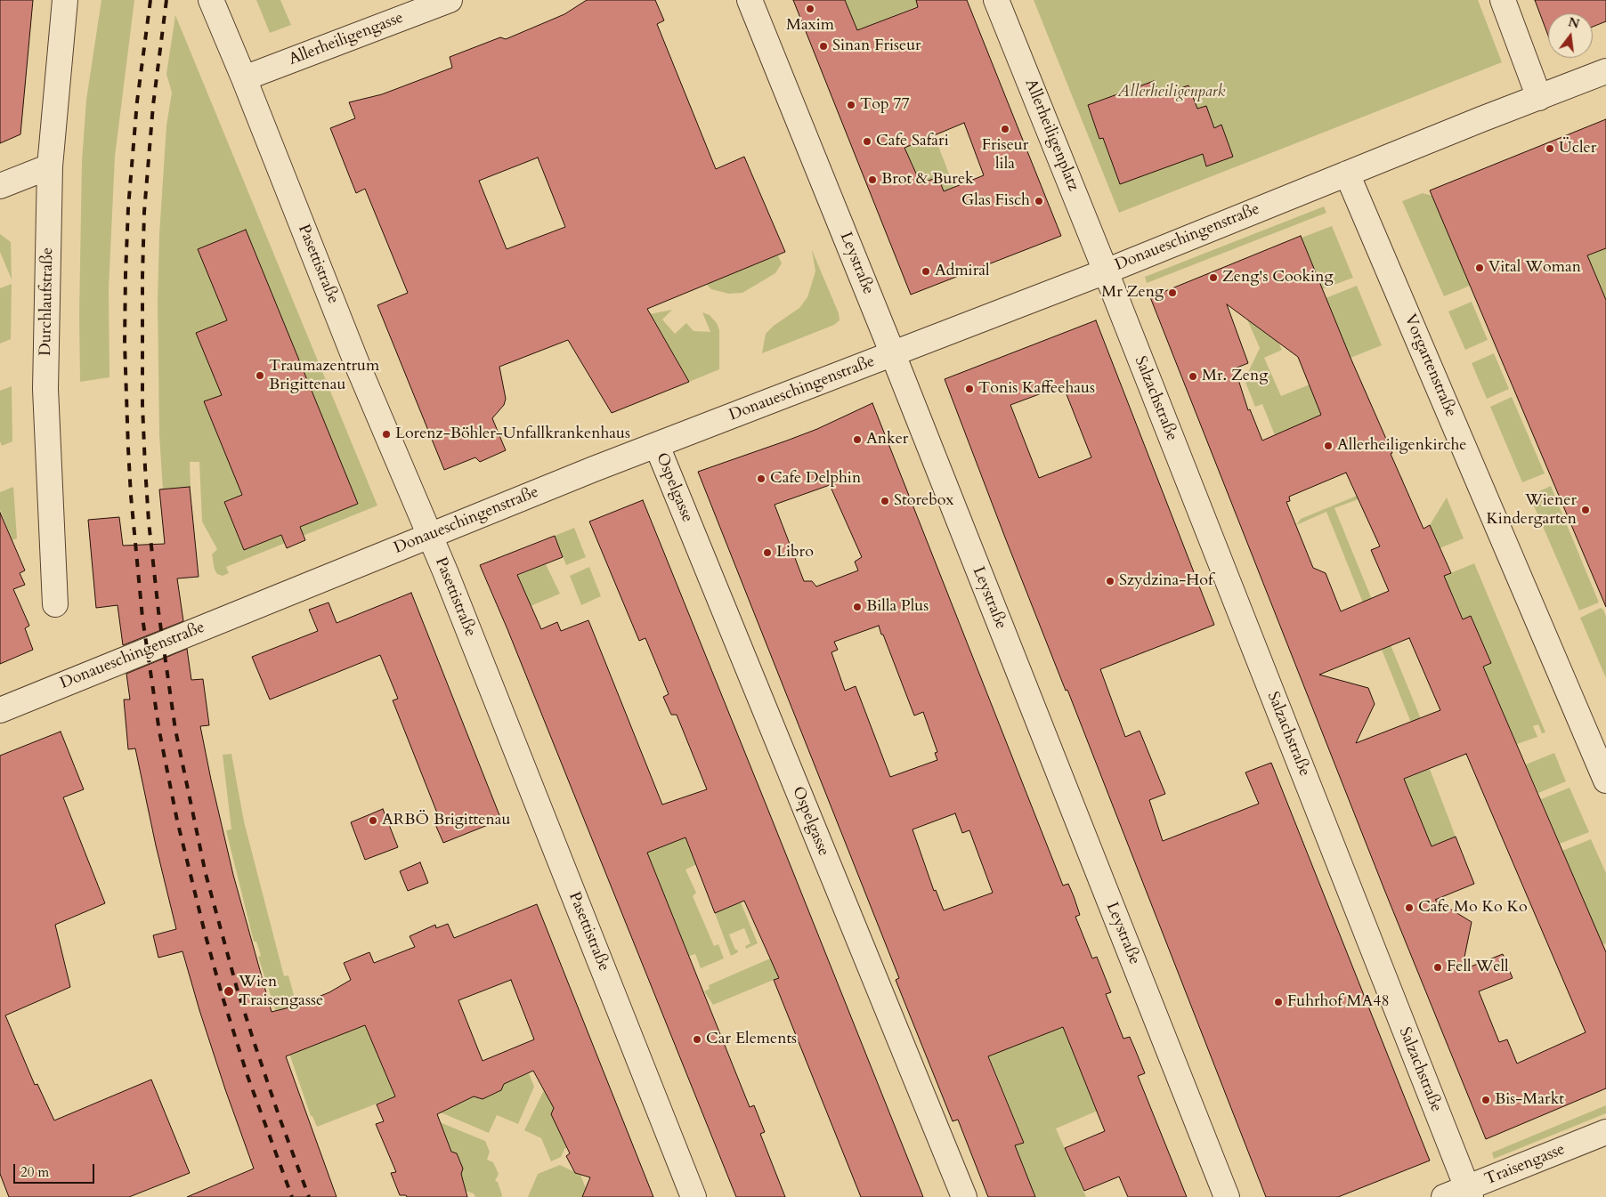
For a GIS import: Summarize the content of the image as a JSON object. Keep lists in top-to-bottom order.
{
  "streets": {
    "street": [
      "Allerheiligengasse",
      "Allerheiligenplatz",
      "Donaueschingenstraße",
      "Leystraße",
      "Pasettistraße",
      "Durchlaufstraße",
      "Vorgartenstraße",
      "Salzachstraße",
      "Ospelgasse",
      "Traisengasse"
    ]
  },
  "crossings": [
    ["Allerheiligengasse", "Pasettistraße"],
    ["Allerheiligenplatz", "Donaueschingenstraße"],
    ["Allerheiligenplatz", "Salzachstraße"],
    ["Donaueschingenstraße", "Leystraße"],
    ["Donaueschingenstraße", "Pasettistraße"],
    ["Donaueschingenstraße", "Vorgartenstraße"],
    ["Donaueschingenstraße", "Salzachstraße"],
    ["Donaueschingenstraße", "Ospelgasse"],
    ["Salzachstraße", "Traisengasse"]
  ],
  "parks": ["Allerheiligenpark"],
  "places": [
    "Maxim",
    "Sinan Friseur",
    "Top 77",
    "Friseur lila",
    "Cafe Safari",
    "Ücler",
    "Brot & Burek",
    "Glas Fisch",
    "Vital Woman",
    "Admiral",
    "Zeng's Cooking",
    "Mr Zeng",
    "Traumazentrum Brigittenau",
    "Mr. Zeng",
    "Tonis Kaffeehaus",
    "Lorenz-Böhler-Unfallkrankenhaus",
    "Anker",
    "Allerheiligenkirche",
    "Cafe Delphin",
    "Storebox",
    "Wiener Kindergarten",
    "Libro",
    "Szydzina-Hof",
    "Billa Plus",
    "ARBÖ Brigittenau",
    "Cafe Mo Ko Ko",
    "Fell Well",
    "Wien Traisengasse",
    "Fuhrhof MA48",
    "Car Elements",
    "Bis-Markt"
  ],
  "scale_bar": "20 m",
  "north": "top"
}
